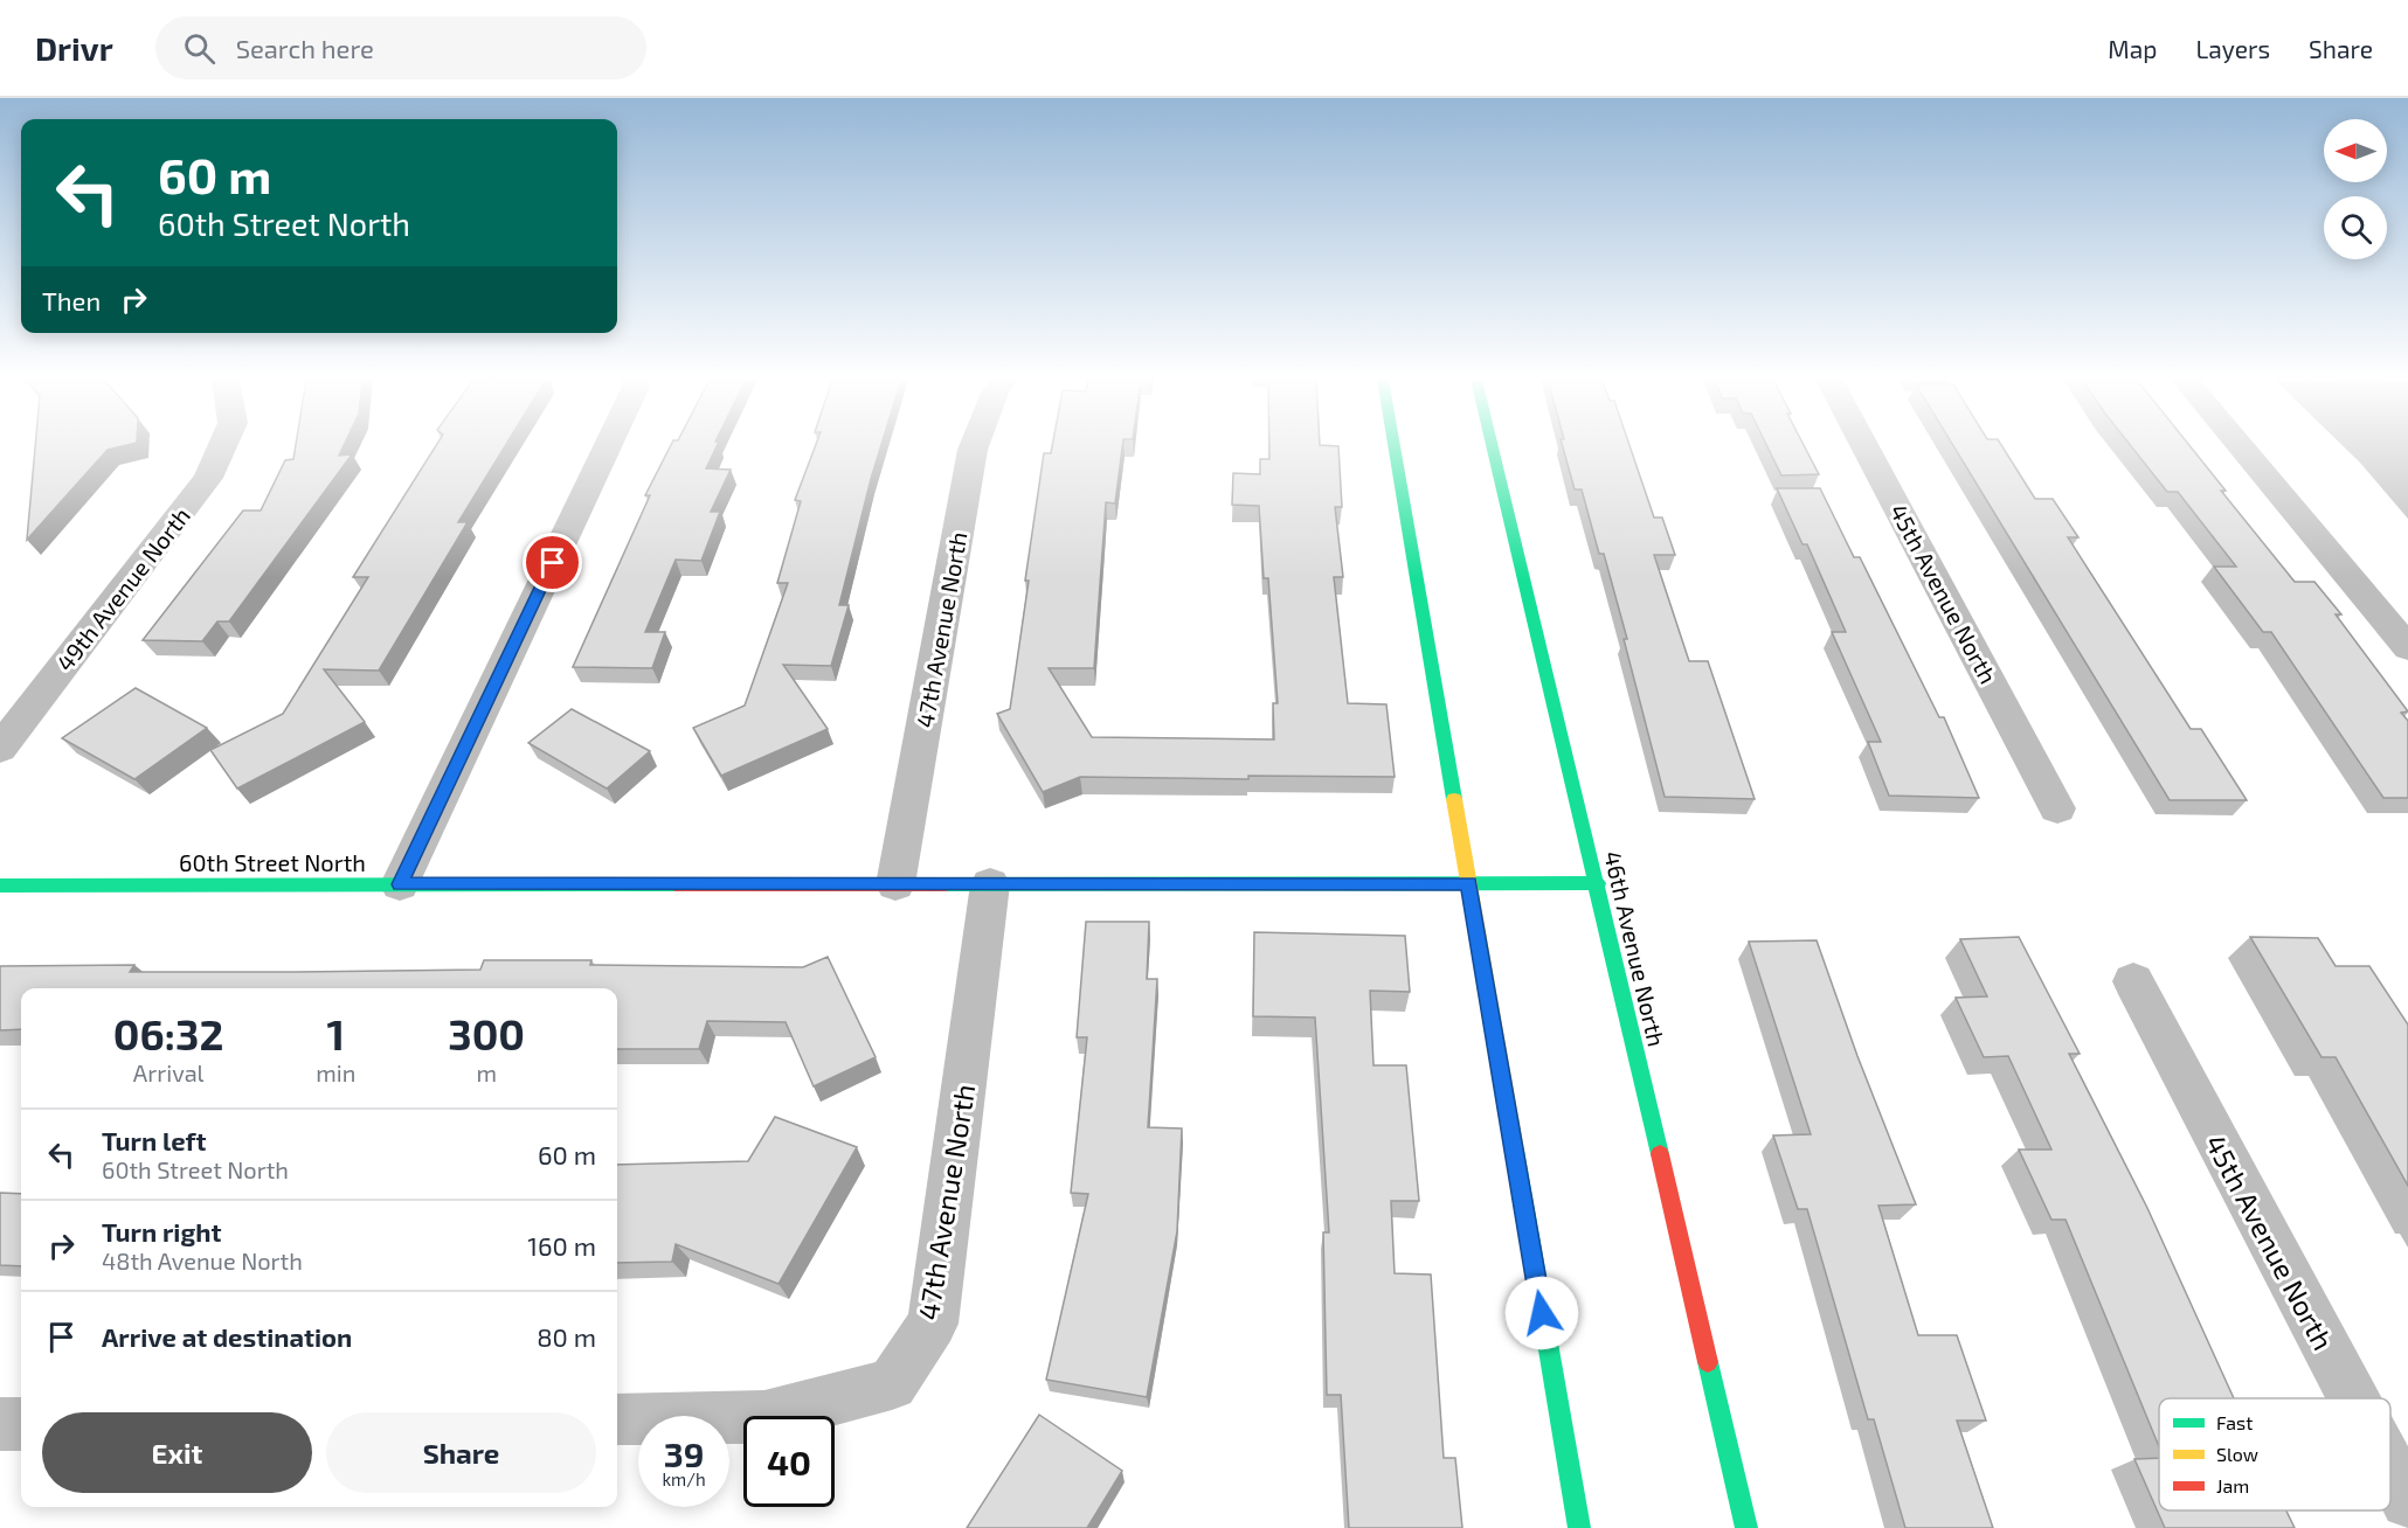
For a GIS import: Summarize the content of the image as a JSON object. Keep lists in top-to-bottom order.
{
  "streets": {
    "street": [
      "49th Avenue North",
      "45th Avenue North",
      "47th Avenue North",
      "60th Street North",
      "46th Avenue North"
    ]
  },
  "crossings": [
    ["47th Avenue North", "60th Street North"],
    ["60th Street North", "46th Avenue North"]
  ],
  "legend": ["Fast", "Slow", "Jam"],
  "north": "left",
  "page": {
    "header": "Drivr",
    "search": "Search here",
    "nav": ["Map", "Layers", "Share"],
    "turn": ["60 m", "60th Street North"],
    "then": "Then",
    "eta": [
      "06:32",
      "Arrival",
      "1",
      "min",
      "300",
      "m"
    ],
    "list": [
      {
        "name": "Turn left",
        "note": "60th Street North",
        "value": "60 m"
      },
      {
        "name": "Turn right",
        "note": "48th Avenue North",
        "value": "160 m"
      },
      {
        "name": "Arrive at destination",
        "value": "80 m"
      }
    ],
    "buttons": ["Exit", "Share"],
    "speed": "39 km/h",
    "limit": "40"
  }
}
